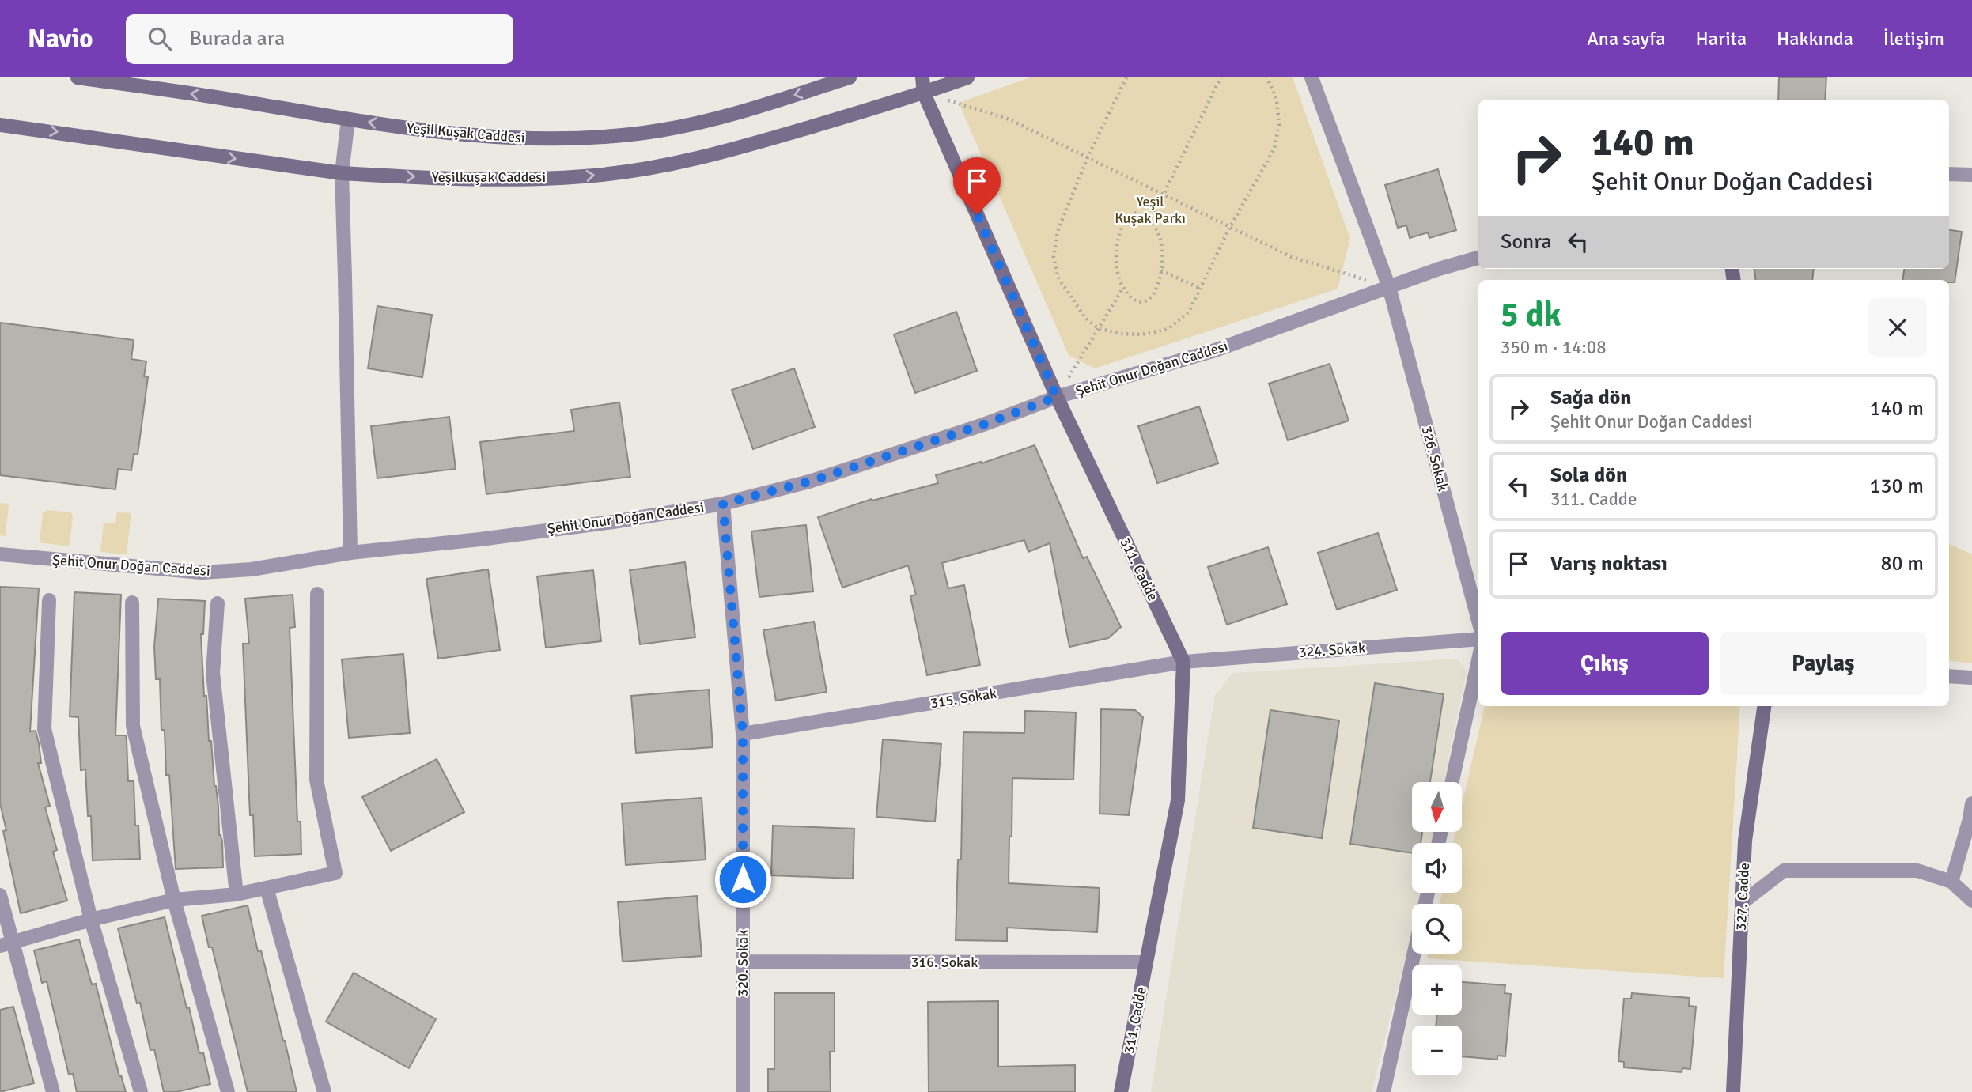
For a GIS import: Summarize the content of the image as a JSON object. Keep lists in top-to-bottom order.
{
  "streets": {
    "main road": [
      "Yeşil Kuşak Caddesi",
      "Yeşilkuşak Caddesi",
      "311. Cadde",
      "327. Cadde"
    ],
    "street": [
      "Şehit Onur Doğan Caddesi",
      "326. Sokak",
      "324. Sokak",
      "315. Sokak",
      "316. Sokak",
      "320. Sokak"
    ]
  },
  "crossings": [
    ["Yeşilkuşak Caddesi", "311. Cadde"],
    ["Şehit Onur Doğan Caddesi", "326. Sokak"],
    ["Şehit Onur Doğan Caddesi", "311. Cadde"],
    ["Şehit Onur Doğan Caddesi", "320. Sokak"],
    ["311. Cadde", "324. Sokak"],
    ["311. Cadde", "315. Sokak"],
    ["311. Cadde", "316. Sokak"],
    ["324. Sokak", "315. Sokak"],
    ["315. Sokak", "320. Sokak"],
    ["316. Sokak", "320. Sokak"]
  ],
  "one_way": ["Yeşil Kuşak Caddesi", "Yeşilkuşak Caddesi"],
  "parks": ["Yeşil Kuşak Parkı"],
  "north": "bottom",
  "page": {
    "header": "Navio",
    "search": "Burada ara",
    "nav": [
      "Ana sayfa",
      "Harita",
      "Hakkında",
      "İletişim"
    ],
    "turn": ["140 m", "Şehit Onur Doğan Caddesi"],
    "then": "Sonra",
    "heading": ["5 dk", "350 m · 14:08"],
    "list": [
      {
        "name": "Sağa dön",
        "note": "Şehit Onur Doğan Caddesi",
        "value": "140 m"
      },
      {
        "name": "Sola dön",
        "note": "311. Cadde",
        "value": "130 m"
      },
      {
        "name": "Varış noktası",
        "value": "80 m"
      }
    ],
    "buttons": ["Çıkış", "Paylaş"],
    "map_buttons": ["+", "−"]
  }
}
